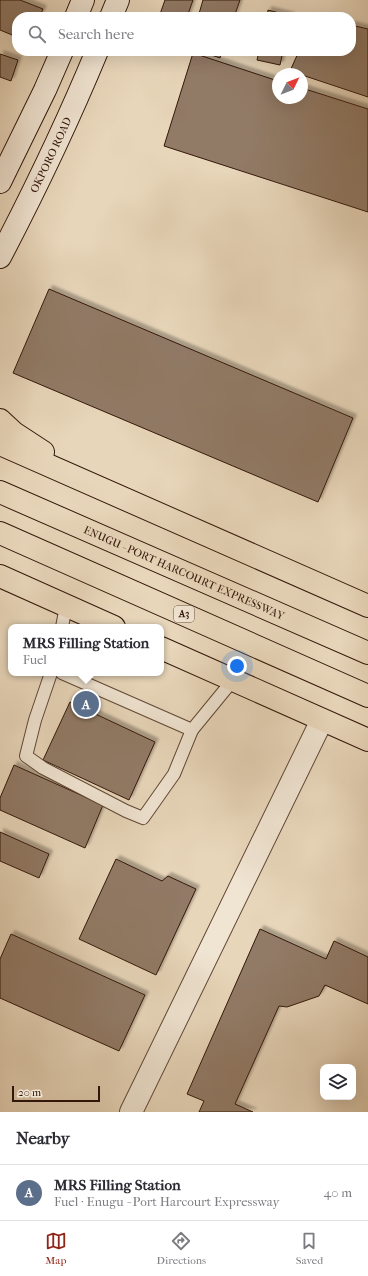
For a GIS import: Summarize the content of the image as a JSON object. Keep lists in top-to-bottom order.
{
  "streets": {
    "main road": ["ENUGU - PORT HARCOURT EXPRESSWAY", "A3"],
    "street": ["OKPORO ROAD"]
  },
  "scale_bar": "20 m",
  "north": "top right",
  "page": {
    "search": "Search here",
    "popup": ["MRS Filling Station", "Fuel"],
    "pins": "A",
    "scale": "20 m",
    "heading": "Nearby",
    "list": [
      {
        "mark": "A",
        "name": "MRS Filling Station",
        "note": "Fuel · Enugu - Port Harcourt Expressway",
        "value": "40 m"
      }
    ],
    "nav": ["Map", "Directions", "Saved"]
  }
}
